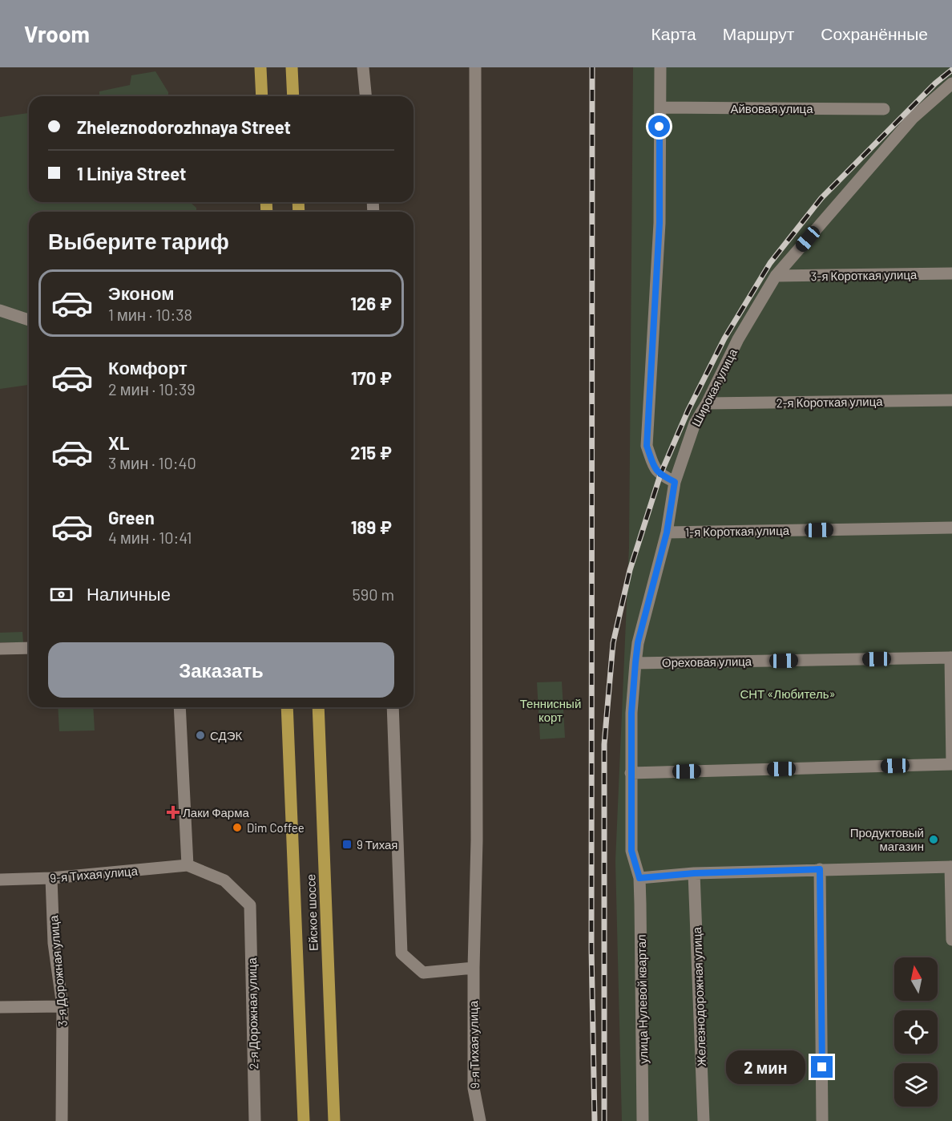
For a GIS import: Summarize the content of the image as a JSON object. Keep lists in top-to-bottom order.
{
  "streets": {
    "main road": ["Ейское шоссе"],
    "street": [
      "Айвовая улица",
      "3-я Короткая улица",
      "Широкая улица",
      "2-я Короткая улица",
      "1-я Короткая улица",
      "Ореховая улица",
      "9-я Тихая улица",
      "3-я Дорожная улица",
      "Железнодорожная улица",
      "улица Нулевой квартал",
      "2-я Дорожная улица"
    ]
  },
  "crossings": [
    ["3-я Короткая улица", "Широкая улица"],
    ["Широкая улица", "2-я Короткая улица"],
    ["Широкая улица", "1-я Короткая улица"],
    ["Широкая улица", "Ореховая улица"],
    ["Широкая улица", "улица Нулевой квартал"],
    ["9-я Тихая улица", "3-я Дорожная улица"],
    ["9-я Тихая улица", "2-я Дорожная улица"]
  ],
  "parks": ["СНТ «Любитель»", "Теннисный корт"],
  "places": {
    "other": ["СДЭК", "Dim Coffee", "Продуктовый магазин"],
    "health": ["Лаки Фарма"],
    "transit": ["9 Тихая"]
  },
  "north": "top",
  "page": {
    "header": "Vroom",
    "nav": ["Карта", "Маршрут", "Сохранённые"],
    "banner": ["Zheleznodorozhnaya Street", "1 Liniya Street"],
    "heading": "Выберите тариф",
    "list": [
      {
        "name": "Эконом",
        "note": "1 мин · 10:38",
        "value": "126 ₽"
      },
      {
        "name": "Комфорт",
        "note": "2 мин · 10:39",
        "value": "170 ₽"
      },
      {
        "name": "XL",
        "note": "3 мин · 10:40",
        "value": "215 ₽"
      },
      {
        "name": "Green",
        "note": "4 мин · 10:41",
        "value": "189 ₽"
      }
    ],
    "pay": ["Наличные", "590 m"],
    "buttons": "Заказать",
    "bubble": "2 мин"
  }
}
